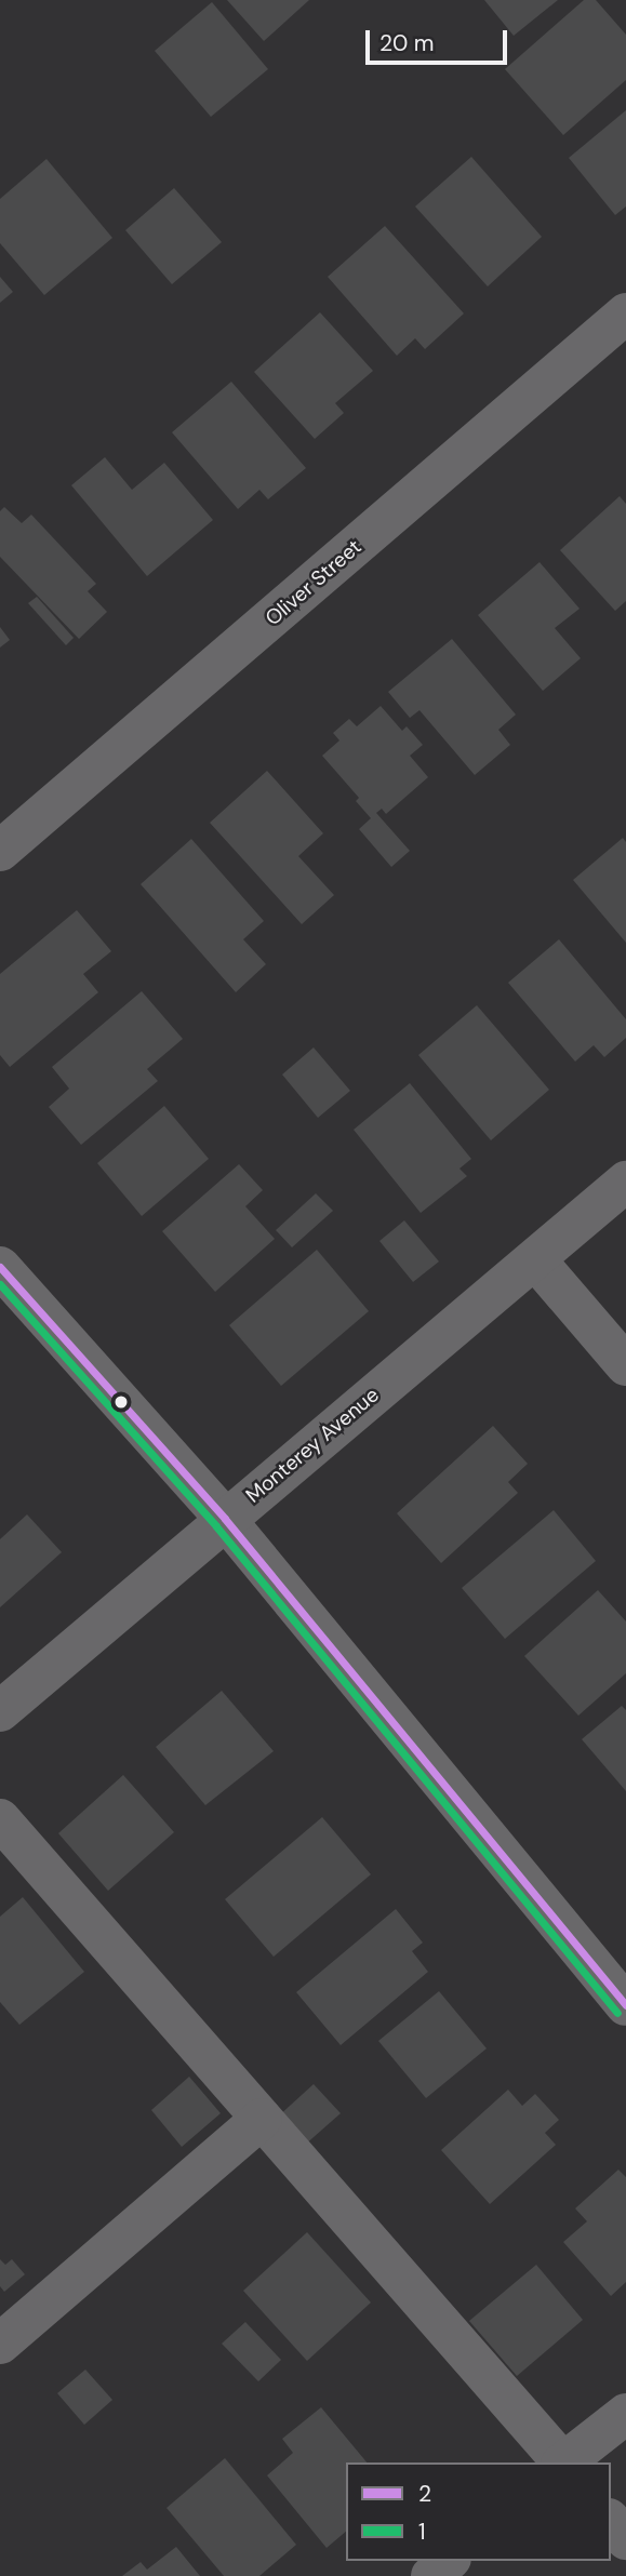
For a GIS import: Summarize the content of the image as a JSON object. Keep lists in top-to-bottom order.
{
  "streets": {
    "street": ["Oliver Street", "Monterey Avenue"]
  },
  "lines": ["transit line 2", "transit line 1"],
  "legend": ["2", "1"],
  "scale_bar": "20 m"
}
